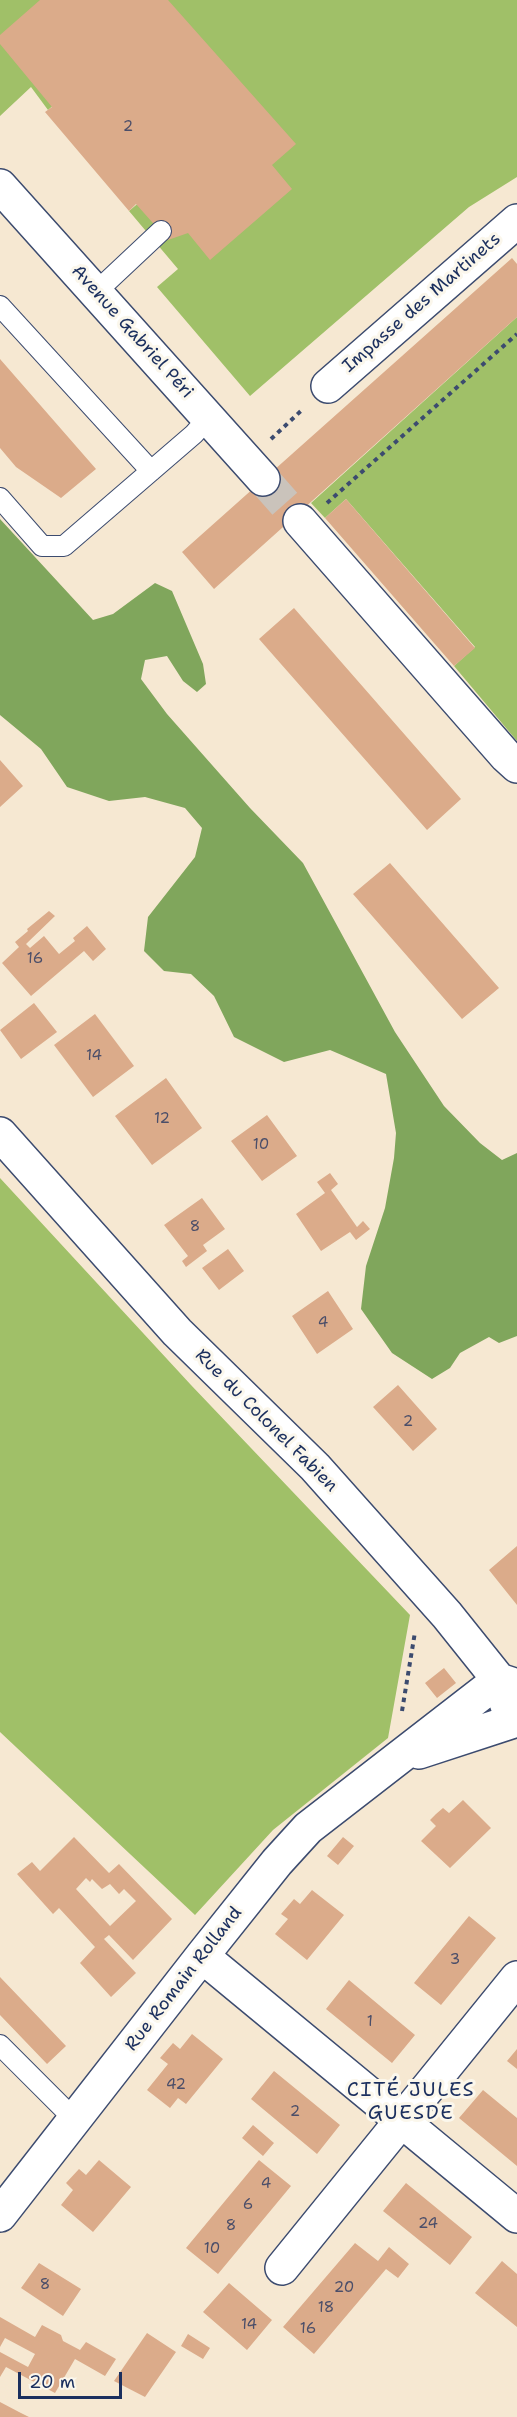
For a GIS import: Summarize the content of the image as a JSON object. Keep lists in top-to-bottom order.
{
  "streets": {
    "street": [
      "Impasse des Martinets",
      "Avenue Gabriel Péri",
      "Rue du Colonel Fabien",
      "Rue Romain Rolland"
    ]
  },
  "crossings": [
    ["Rue du Colonel Fabien", "Rue Romain Rolland"]
  ],
  "districts": ["CITÉ JULES GUESDE"],
  "house_numbers": [
    "2",
    "16",
    "14",
    "12",
    "10",
    "8",
    "4",
    "2",
    "3",
    "1",
    "42",
    "2",
    "4",
    "6",
    "24",
    "8",
    "10",
    "8",
    "20",
    "18",
    "14",
    "16"
  ],
  "scale_bar": "20 m"
}
